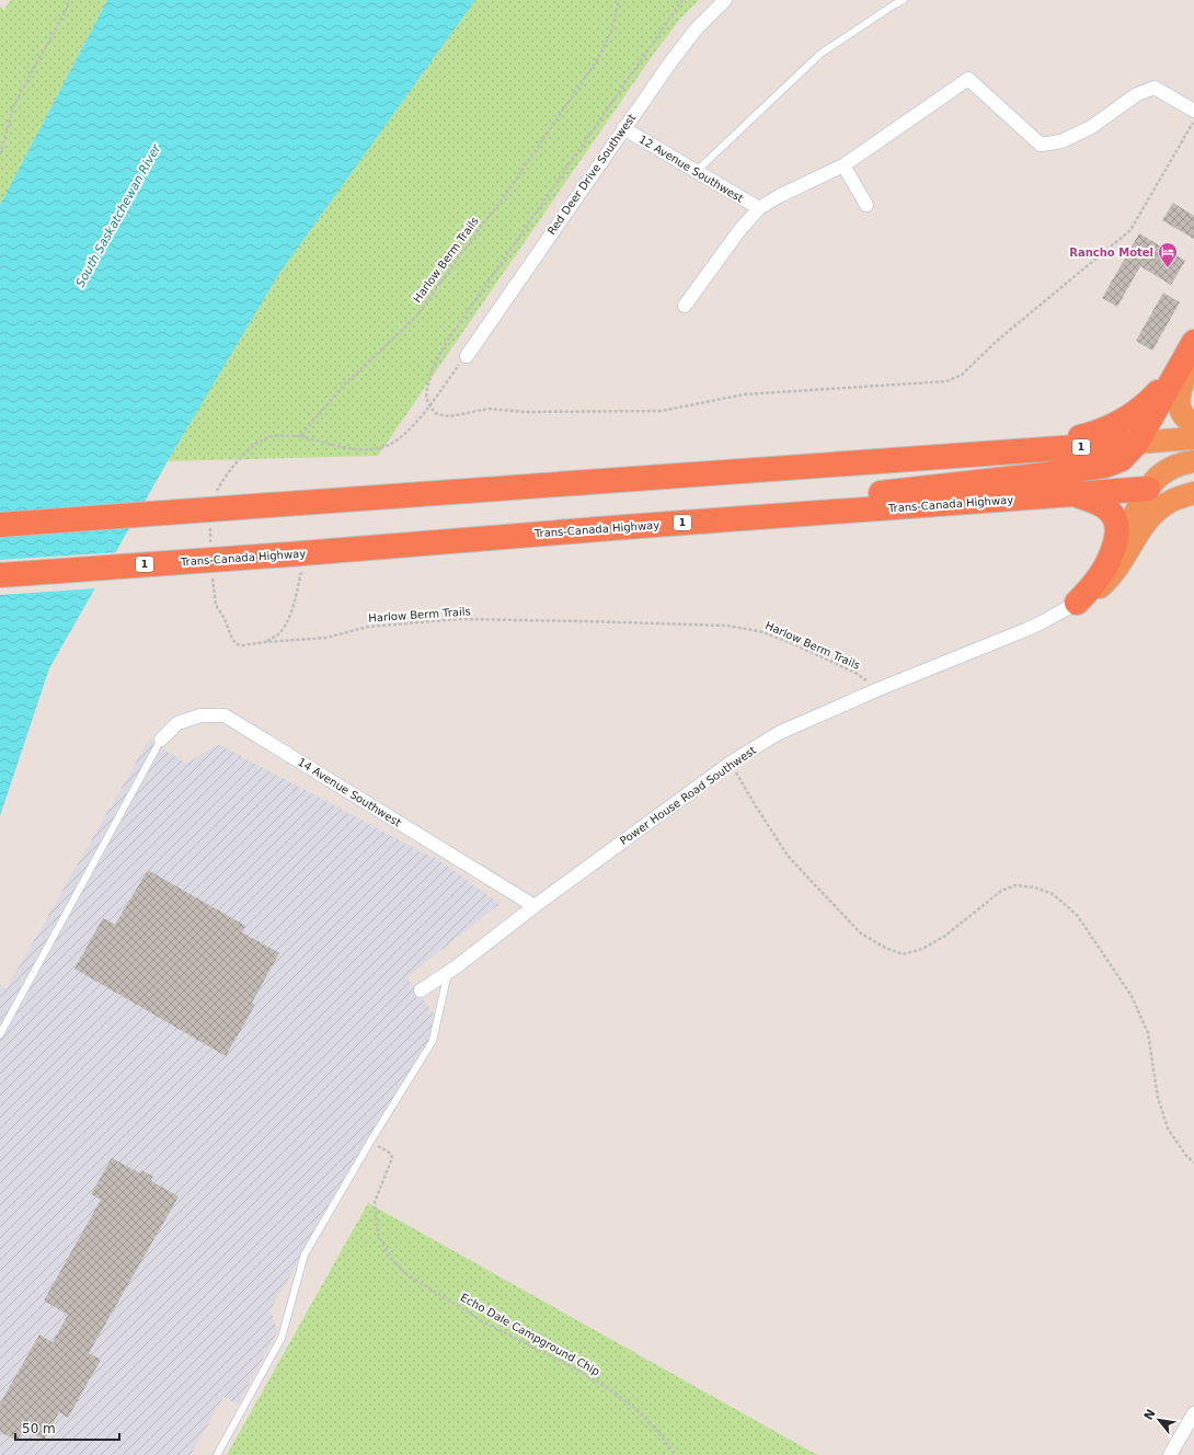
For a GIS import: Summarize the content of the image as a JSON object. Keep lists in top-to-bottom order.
{
  "streets": {
    "highway": ["1", "Trans-Canada Highway"],
    "street": [
      "12 Avenue Southwest",
      "Red Deer Drive Southwest",
      "14 Avenue Southwest",
      "Power House Road Southwest"
    ],
    "path": ["Harlow Berm Trails", "Echo Dale Campground Chip"]
  },
  "crossings": [
    ["12 Avenue Southwest", "Red Deer Drive Southwest"],
    ["Harlow Berm Trails", "Power House Road Southwest"],
    ["14 Avenue Southwest", "Power House Road Southwest"]
  ],
  "water": ["South Saskatchewan River"],
  "places": {
    "hotel": ["Rancho Motel"]
  },
  "scale_bar": "50 m",
  "north": "top left"
}
